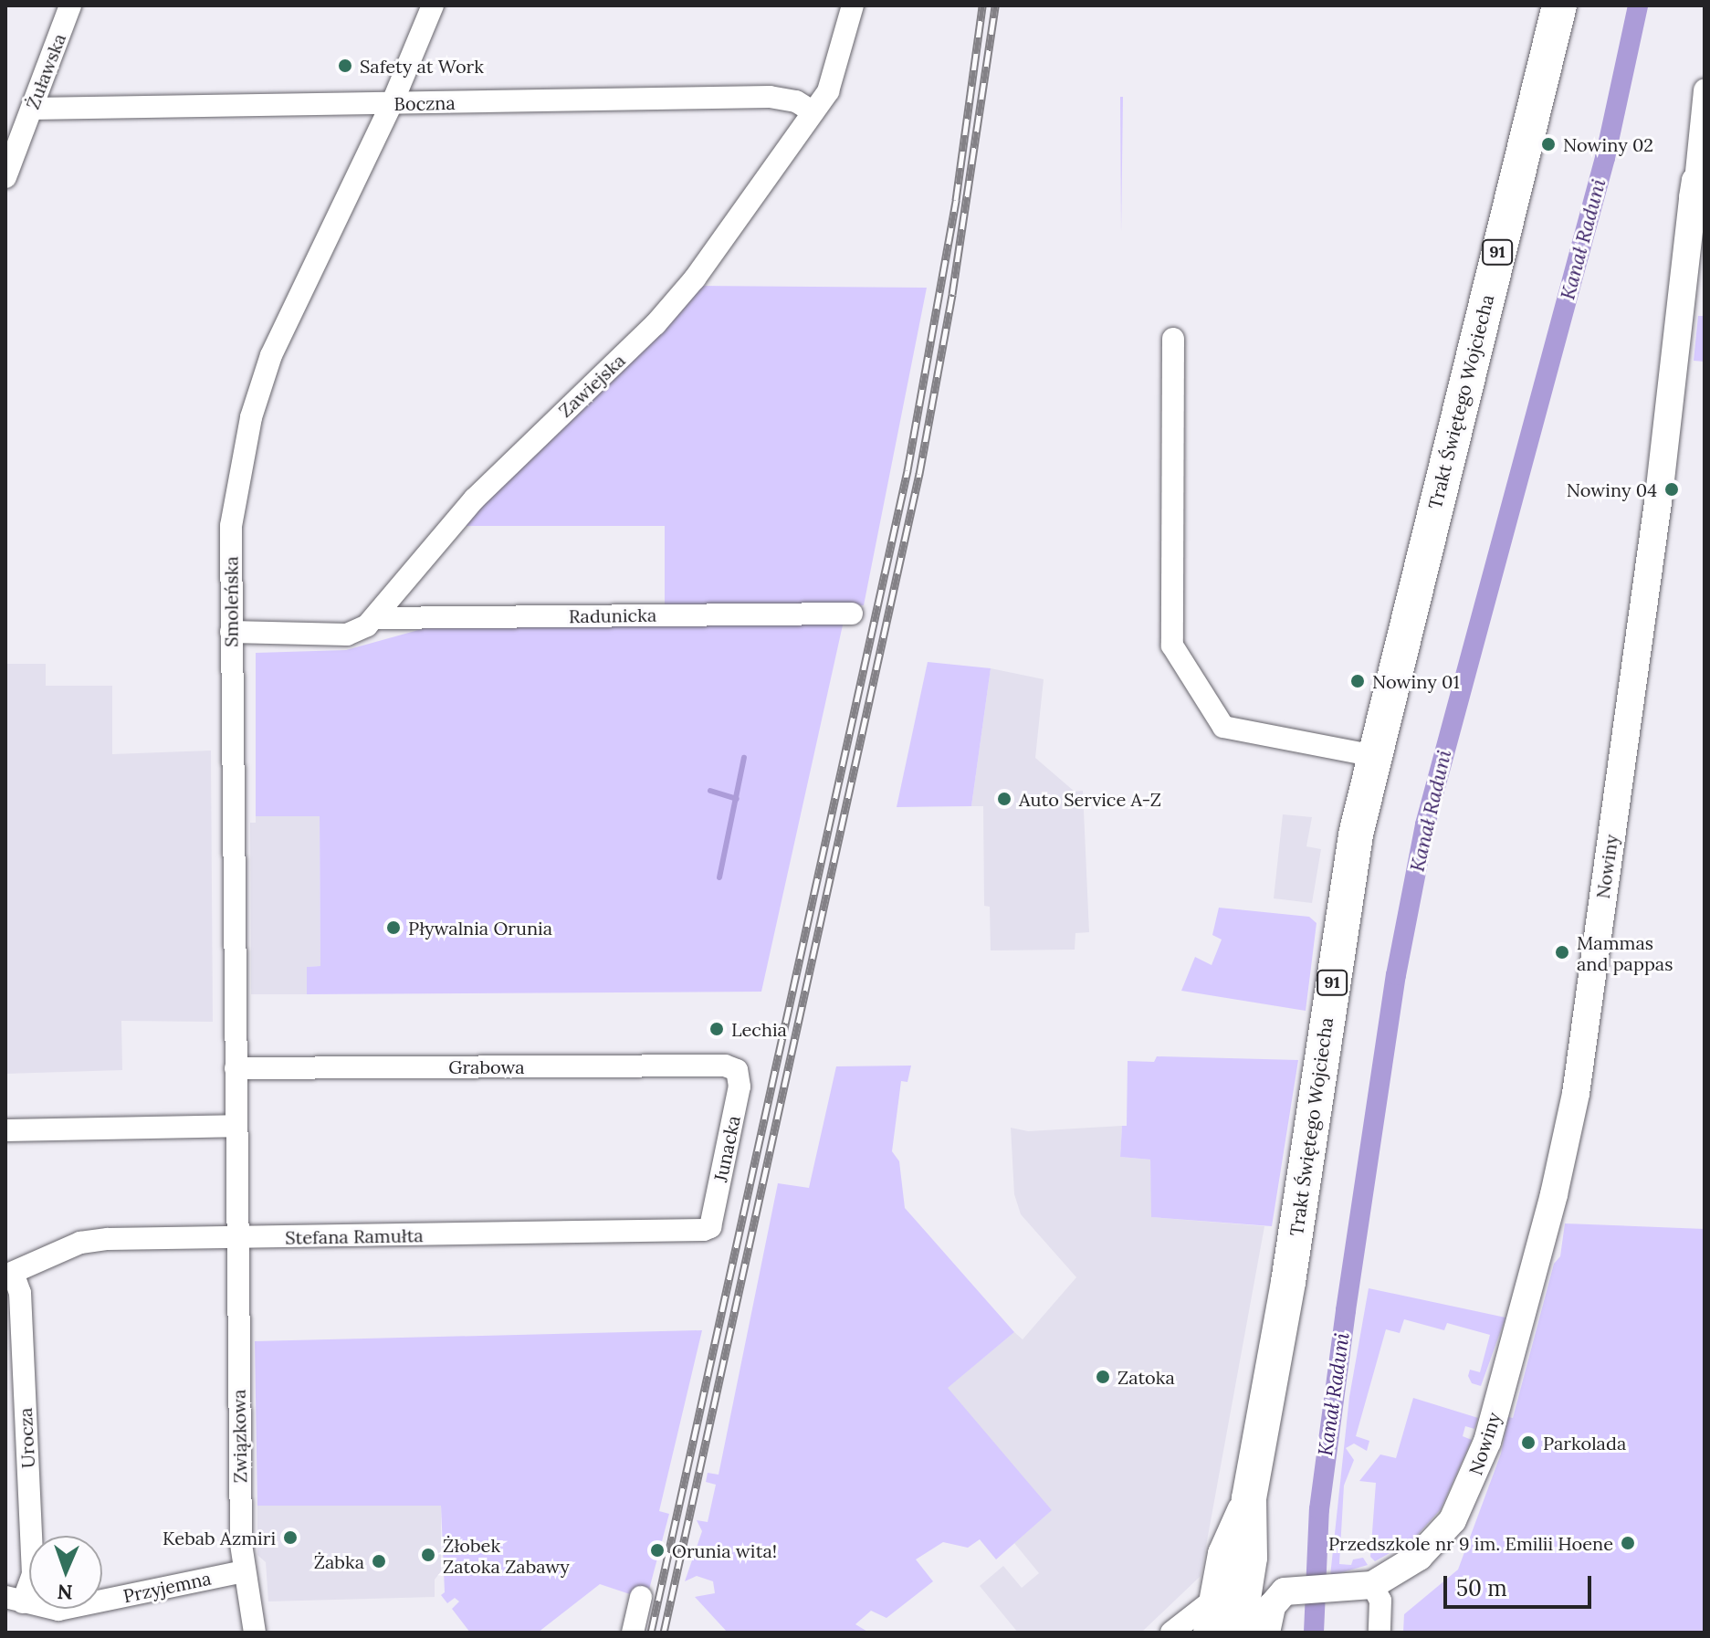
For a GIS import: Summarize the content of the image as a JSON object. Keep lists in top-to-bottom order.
{
  "streets": {
    "main road": ["91", "Trakt Świętego Wojciecha"],
    "street": [
      "Żuławska",
      "Boczna",
      "Zawiejska",
      "Smoleńska",
      "Radunicka",
      "Nowiny",
      "Grabowa",
      "Junacka",
      "Stefana Ramułta",
      "Związkowa",
      "Urocza",
      "Przyjemna"
    ]
  },
  "crossings": [
    ["Żuławska", "Boczna"],
    ["Boczna", "Zawiejska"],
    ["Boczna", "Smoleńska"],
    ["Zawiejska", "Smoleńska"],
    ["Zawiejska", "Radunicka"],
    ["Trakt Świętego Wojciecha", "Nowiny"],
    ["Smoleńska", "Grabowa"],
    ["Smoleńska", "Stefana Ramułta"],
    ["Smoleńska", "Związkowa"],
    ["Grabowa", "Junacka"],
    ["Junacka", "Stefana Ramułta"],
    ["Stefana Ramułta", "Związkowa"],
    ["Stefana Ramułta", "Urocza"],
    ["Związkowa", "Przyjemna"],
    ["Urocza", "Przyjemna"]
  ],
  "water": ["Kanał Raduni"],
  "places": [
    "Safety at Work",
    "Nowiny 02",
    "Nowiny 04",
    "Nowiny 01",
    "Auto Service A-Z",
    "Pływalnia Orunia",
    "Mammas and pappas",
    "Lechia",
    "Zatoka",
    "Parkolada",
    "Kebab Azmiri",
    "Przedszkole nr 9 im. Emilii Hoene",
    "Orunia wita!",
    "Żłobek Zatoka Zabawy",
    "Żabka"
  ],
  "scale_bar": "50 m",
  "north": "bottom"
}
